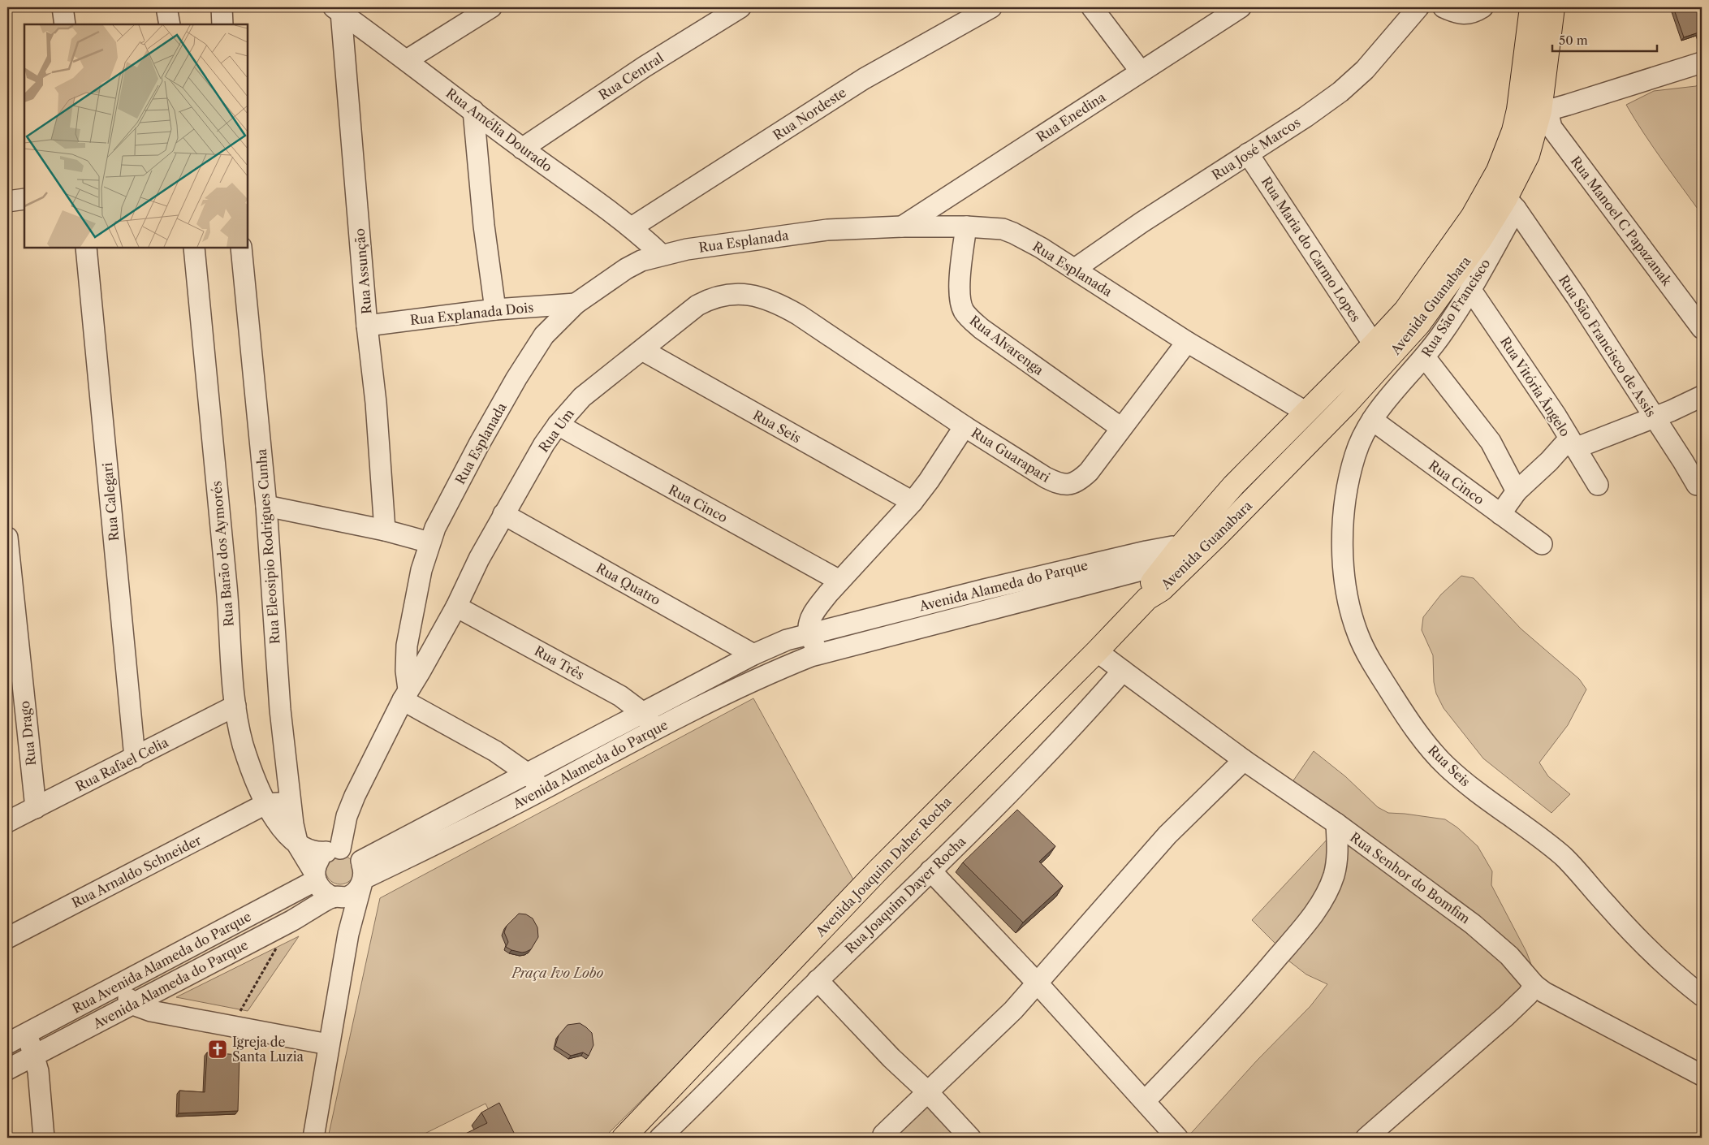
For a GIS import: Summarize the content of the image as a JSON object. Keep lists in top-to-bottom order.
{
  "streets": {
    "main road": ["Avenida Guanabara", "Avenida Joaquim Daher Rocha"],
    "street": [
      "Rua Central",
      "Rua Nordeste",
      "Rua Enedina",
      "Rua Amélia Dourado",
      "Rua José Marcos",
      "Rua Manoel C Papazanak",
      "Rua Esplanada",
      "Rua Maria do Carmo Lopes",
      "Rua Assunção",
      "Rua São Francisco",
      "Rua Explanada Dois",
      "Rua Alvarenga",
      "Rua São Francisco de Assis",
      "Rua Vitória Ângelo",
      "Rua Seis",
      "Rua Um",
      "Rua Guarapari",
      "Rua Cinco",
      "Rua Calegari",
      "Rua Eleosipio Rodrigues Cunha",
      "Rua Barão dos Aymorés",
      "Rua Quatro",
      "Avenida Alameda do Parque",
      "Rua Três",
      "Rua Drago",
      "Rua Rafael Celia",
      "Rua Arnaldo Schneider",
      "Rua Senhor do Bomfim",
      "Rua Joaquim Dayer Rocha",
      "Rua Avenida Alameda do Parque"
    ]
  },
  "crossings": [
    ["Rua Central", "Rua Amélia Dourado"],
    ["Rua Nordeste", "Rua Amélia Dourado"],
    ["Rua Enedina", "Rua Esplanada"],
    ["Rua Amélia Dourado", "Rua Esplanada"],
    ["Rua Amélia Dourado", "Rua Assunção"],
    ["Rua José Marcos", "Rua Esplanada"],
    ["Rua José Marcos", "Rua Maria do Carmo Lopes"],
    ["Rua Manoel C Papazanak", "Avenida Guanabara"],
    ["Rua Esplanada", "Avenida Guanabara"],
    ["Rua Esplanada", "Rua Explanada Dois"],
    ["Rua Esplanada", "Rua Alvarenga"],
    ["Rua Esplanada", "Rua Um"],
    ["Rua Esplanada", "Rua Guarapari"],
    ["Rua Maria do Carmo Lopes", "Avenida Guanabara"],
    ["Rua Assunção", "Rua Explanada Dois"],
    ["Avenida Guanabara", "Rua São Francisco"],
    ["Avenida Guanabara", "Rua São Francisco de Assis"],
    ["Avenida Guanabara", "Avenida Alameda do Parque"],
    ["Avenida Guanabara", "Avenida Joaquim Daher Rocha"],
    ["Rua São Francisco", "Rua São Francisco de Assis"],
    ["Rua São Francisco", "Rua Vitória Ângelo"],
    ["Rua São Francisco", "Rua Seis"],
    ["Rua São Francisco", "Rua Cinco"],
    ["Rua Alvarenga", "Rua Guarapari"],
    ["Rua Seis", "Rua Um"],
    ["Rua Um", "Rua Guarapari"],
    ["Rua Um", "Rua Cinco"],
    ["Rua Um", "Rua Quatro"],
    ["Rua Um", "Avenida Alameda do Parque"],
    ["Rua Um", "Rua Três"],
    ["Rua Um", "Rua Avenida Alameda do Parque"],
    ["Rua Calegari", "Rua Rafael Celia"],
    ["Rua Eleosipio Rodrigues Cunha", "Rua Barão dos Aymorés"],
    ["Rua Barão dos Aymorés", "Rua Rafael Celia"],
    ["Rua Barão dos Aymorés", "Rua Arnaldo Schneider"],
    ["Rua Quatro", "Avenida Alameda do Parque"],
    ["Avenida Alameda do Parque", "Rua Três"],
    ["Avenida Alameda do Parque", "Rua Avenida Alameda do Parque"],
    ["Rua Drago", "Rua Rafael Celia"],
    ["Rua Senhor do Bomfim", "Rua Joaquim Dayer Rocha"]
  ],
  "parks": ["Praça Ivo Lobo"],
  "places": {
    "church": ["Igreja de Santa Luzia"]
  },
  "scale_bar": "50 m"
}
